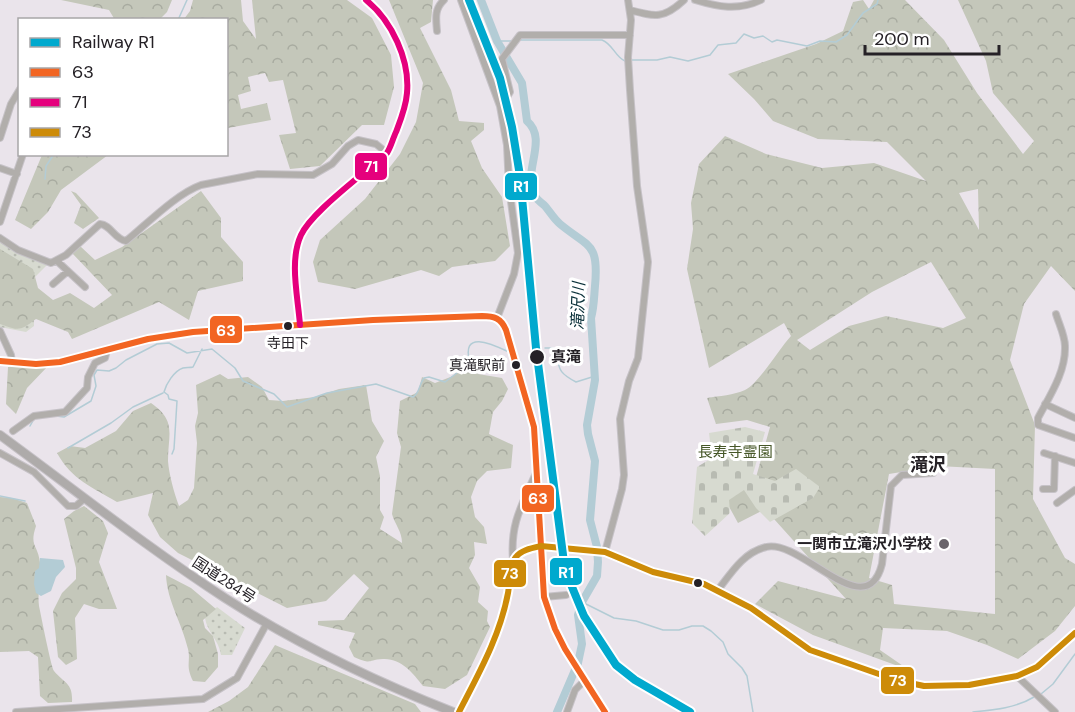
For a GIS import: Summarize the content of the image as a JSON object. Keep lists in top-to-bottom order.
{
  "streets": {
    "highway": ["国道284号"]
  },
  "districts": ["滝沢"],
  "water": ["滝沢川"],
  "parks": ["長寿寺霊園"],
  "places": [
    "寺田下",
    "真滝",
    "真滝駅前",
    "一関市立滝沢小学校"
  ],
  "lines": [
    "rail line R1",
    "transit line 71",
    "transit line 63",
    "transit line 73"
  ],
  "legend": [
    "Railway R1",
    "63",
    "71",
    "73"
  ],
  "scale_bar": "200 m"
}
